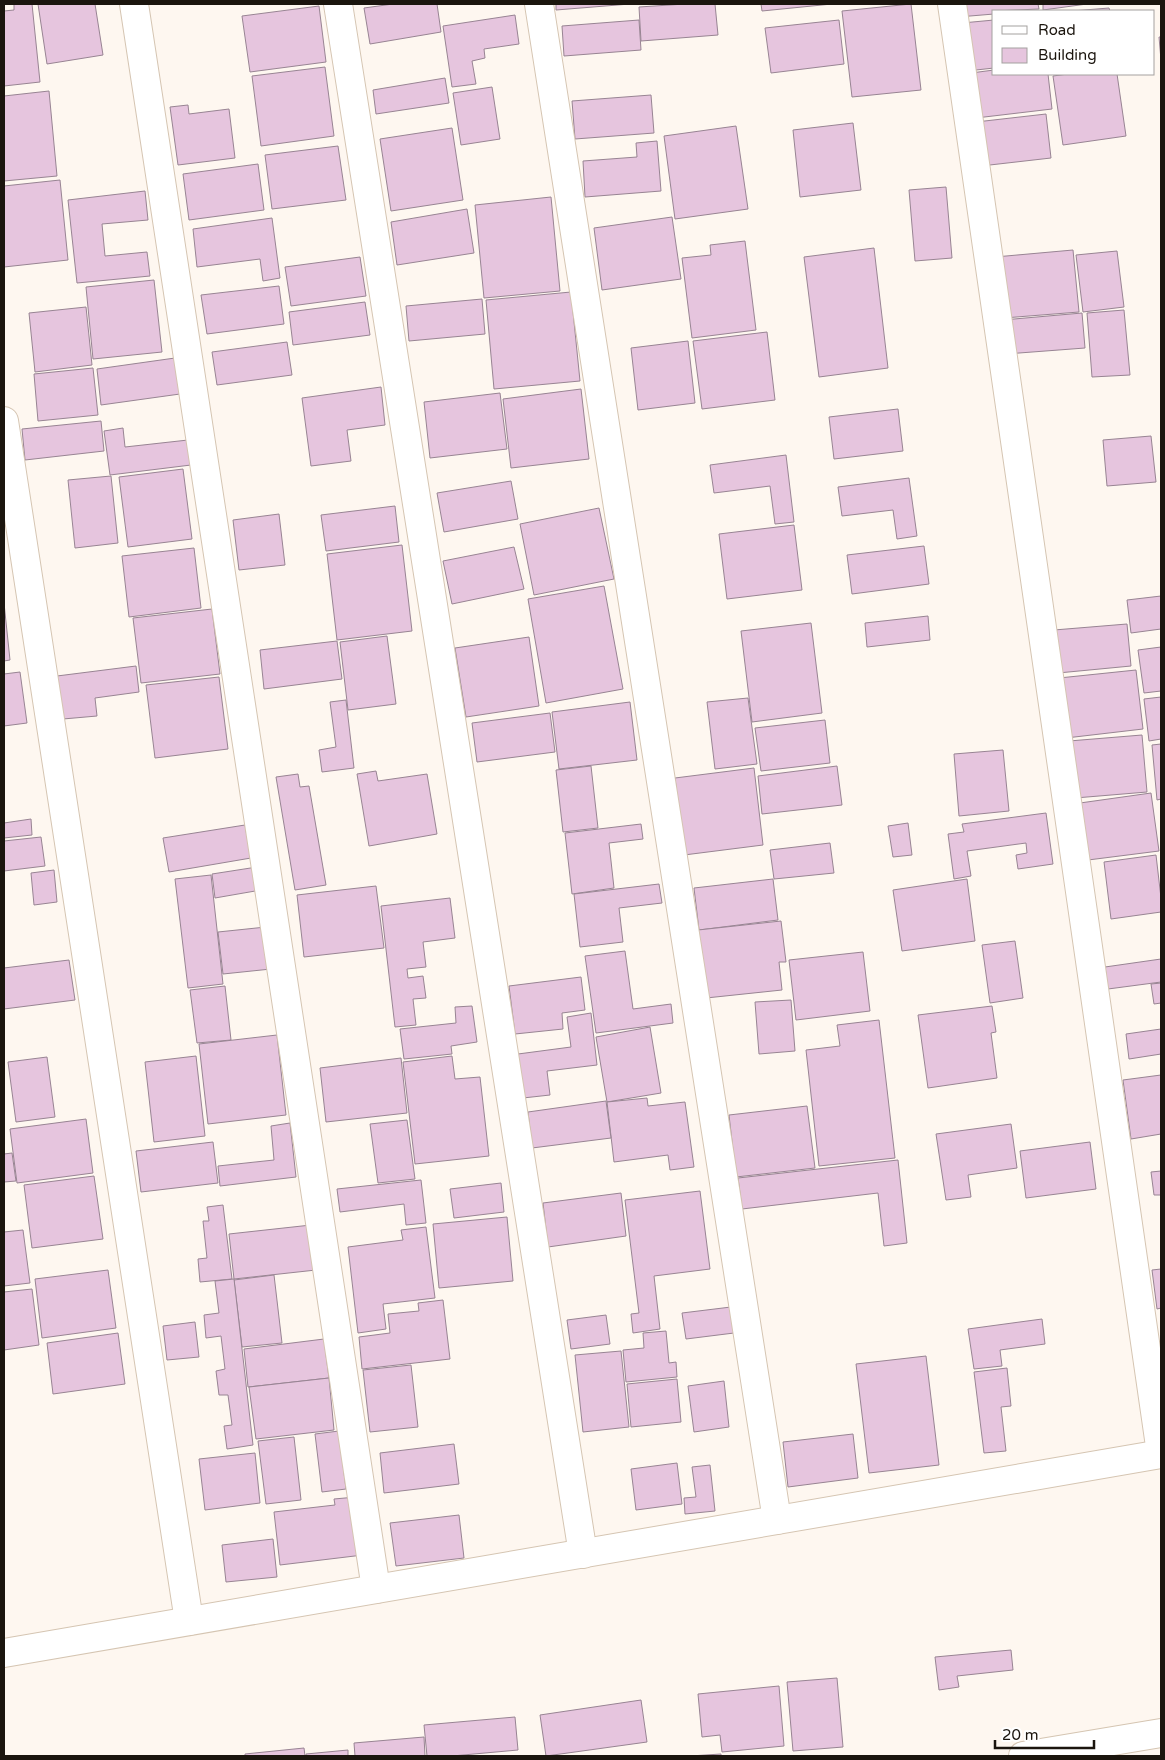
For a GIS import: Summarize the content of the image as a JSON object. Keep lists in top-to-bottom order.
{
  "legend": ["Road", "Building"],
  "scale_bar": "20 m"
}
